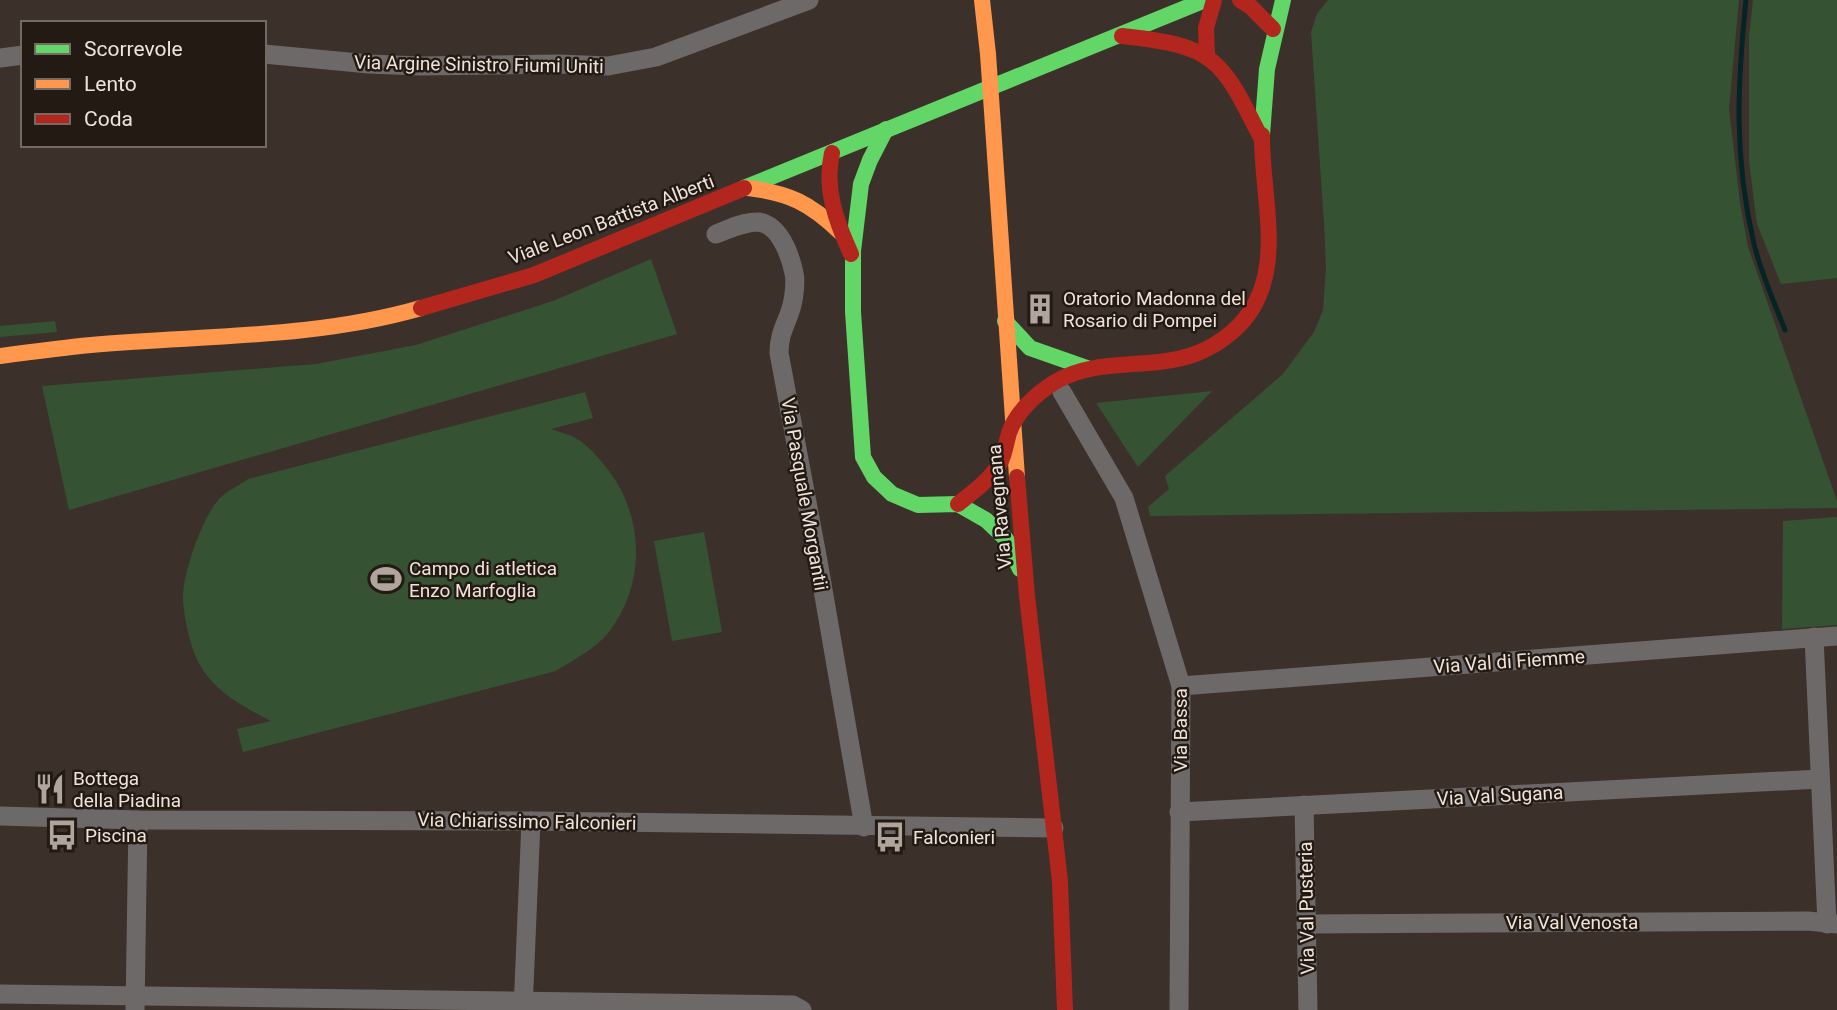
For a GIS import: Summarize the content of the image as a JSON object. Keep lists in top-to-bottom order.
{
  "streets": {
    "main road": ["Viale Leon Battista Alberti", "Via Ravegnana"],
    "street": [
      "Via Argine Sinistro Fiumi Uniti",
      "Via Pasquale Morgantii",
      "Via Val di Fiemme",
      "Via Bassa",
      "Via Val Sugana",
      "Via Chiarissimo Falconieri",
      "Via Val Pusteria",
      "Via Val Venosta"
    ]
  },
  "crossings": [
    ["Via Pasquale Morgantii", "Via Chiarissimo Falconieri"],
    ["Via Ravegnana", "Via Chiarissimo Falconieri"],
    ["Via Val di Fiemme", "Via Bassa"],
    ["Via Bassa", "Via Val Sugana"],
    ["Via Val Sugana", "Via Val Pusteria"],
    ["Via Val Pusteria", "Via Val Venosta"]
  ],
  "places": {
    "building": ["Oratorio Madonna del Rosario di Pompei"],
    "sports": ["Campo di atletica Enzo Marfoglia"],
    "restaurant": ["Bottega della Piadina"],
    "bus stop": ["Piscina", "Falconieri"]
  },
  "legend": ["Scorrevole", "Lento", "Coda"]
}
